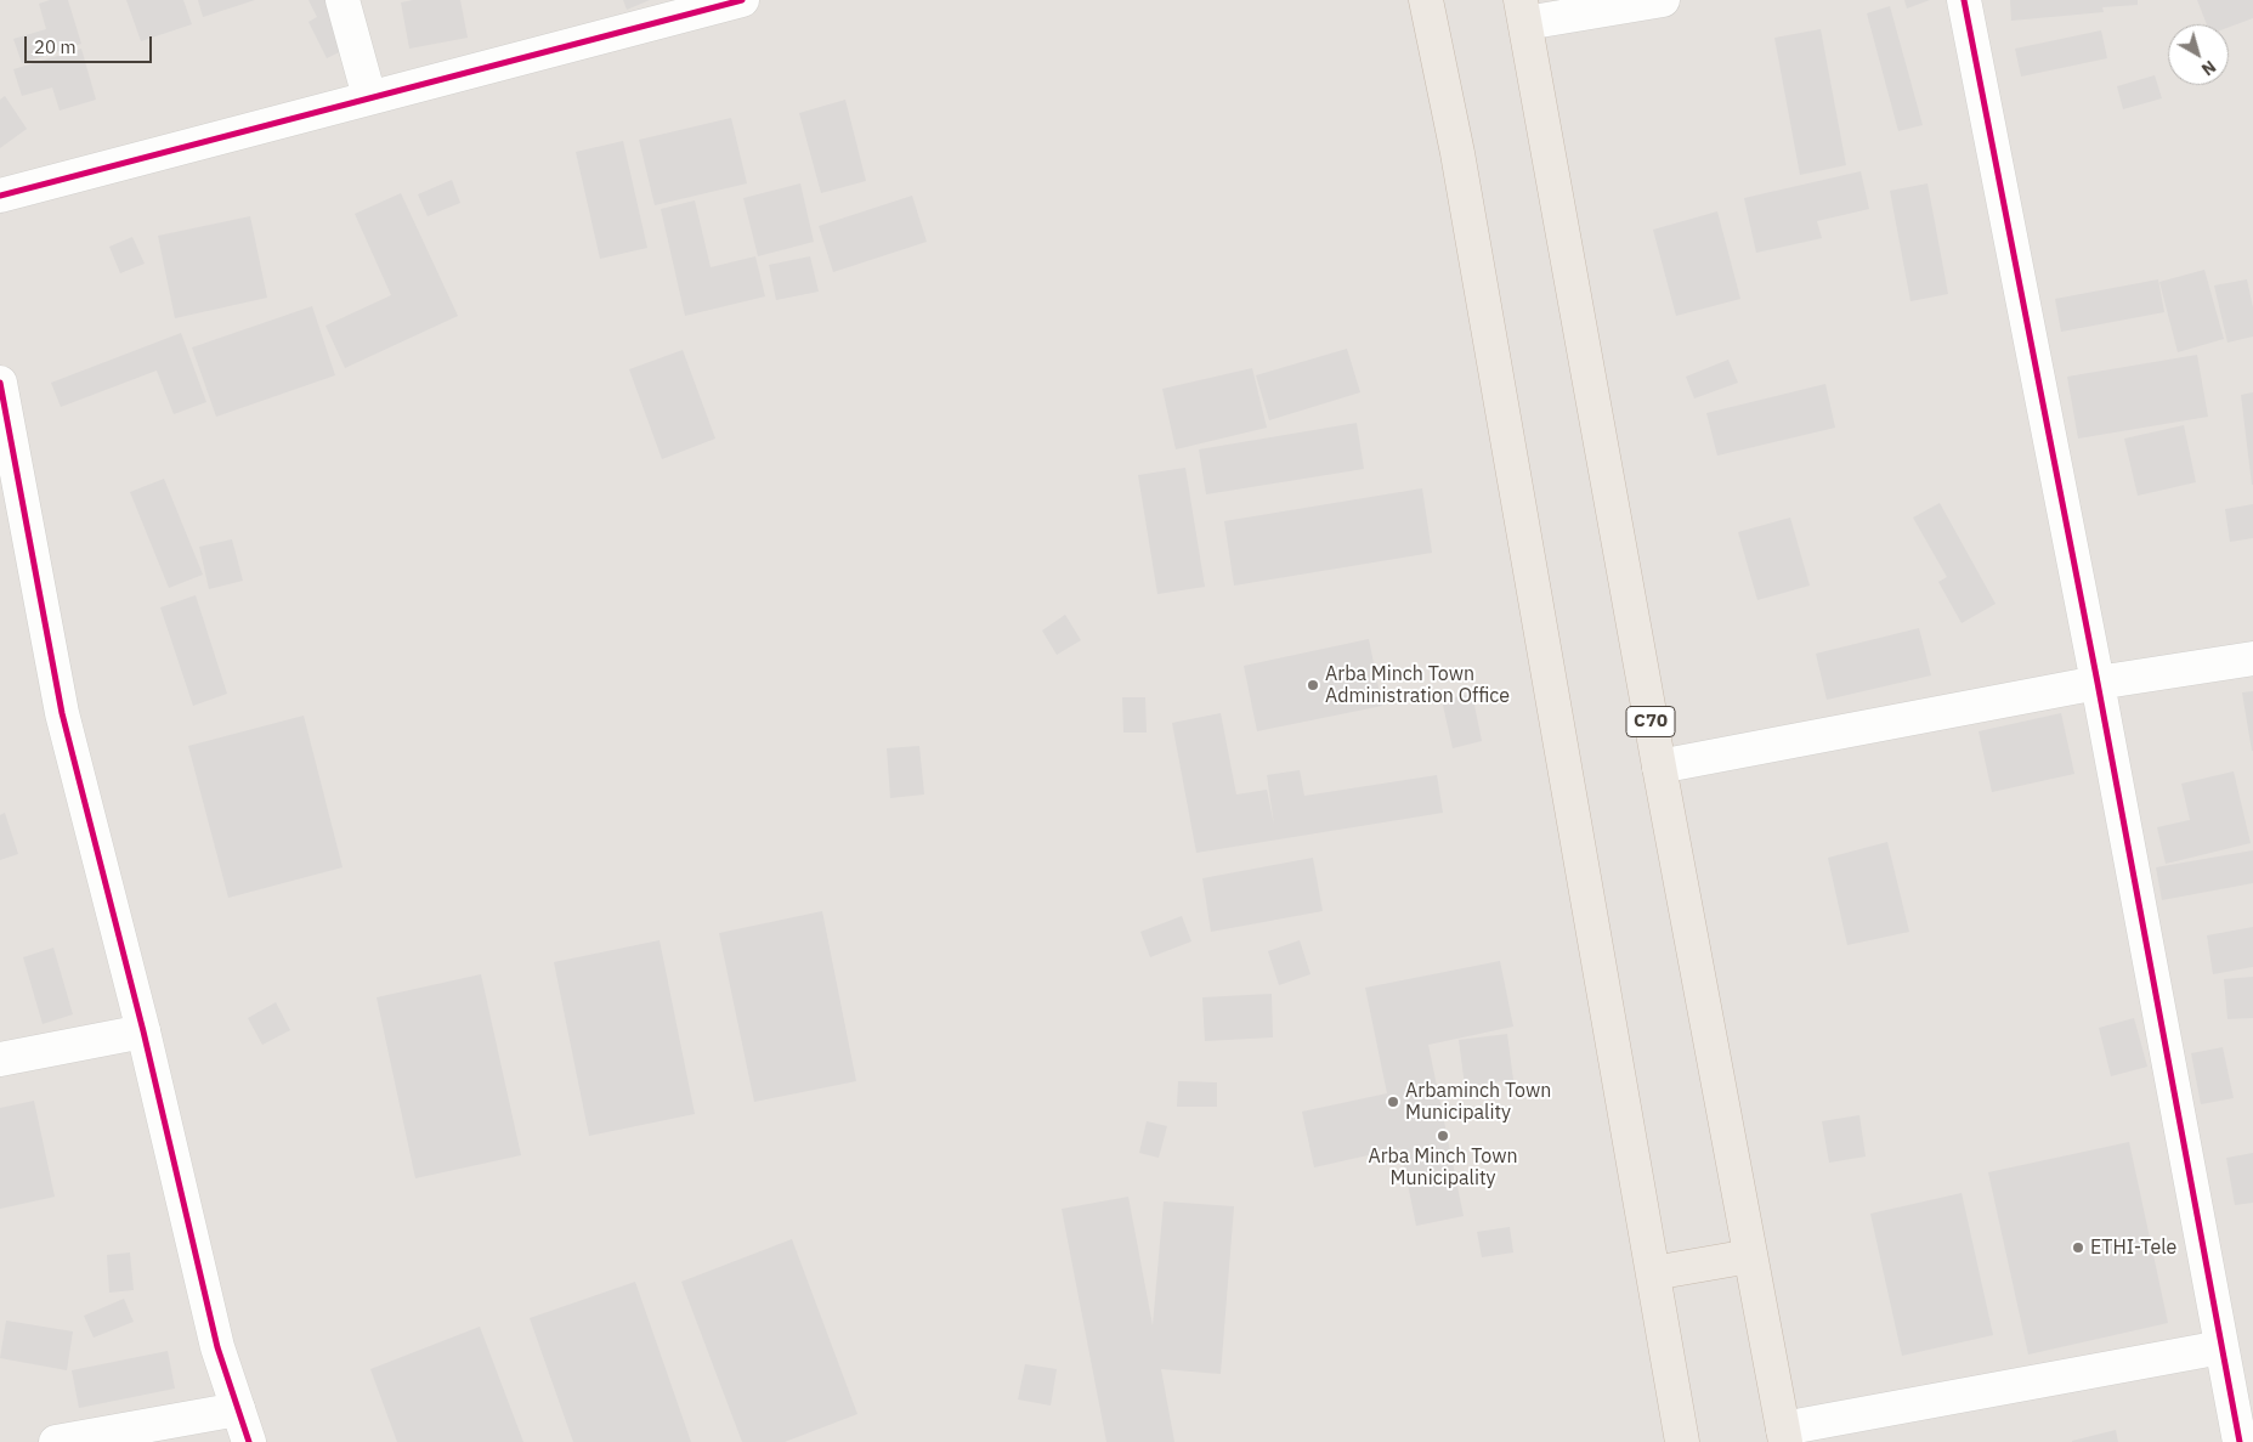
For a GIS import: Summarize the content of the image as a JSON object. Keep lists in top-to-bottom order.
{
  "streets": {
    "highway": ["C70"]
  },
  "places": [
    "Arba Minch Town Administration Office",
    "Arbaminch Town Municipality",
    "Arba Minch Town Municipality",
    "ETHI-Tele"
  ],
  "scale_bar": "20 m",
  "north": "bottom right"
}
